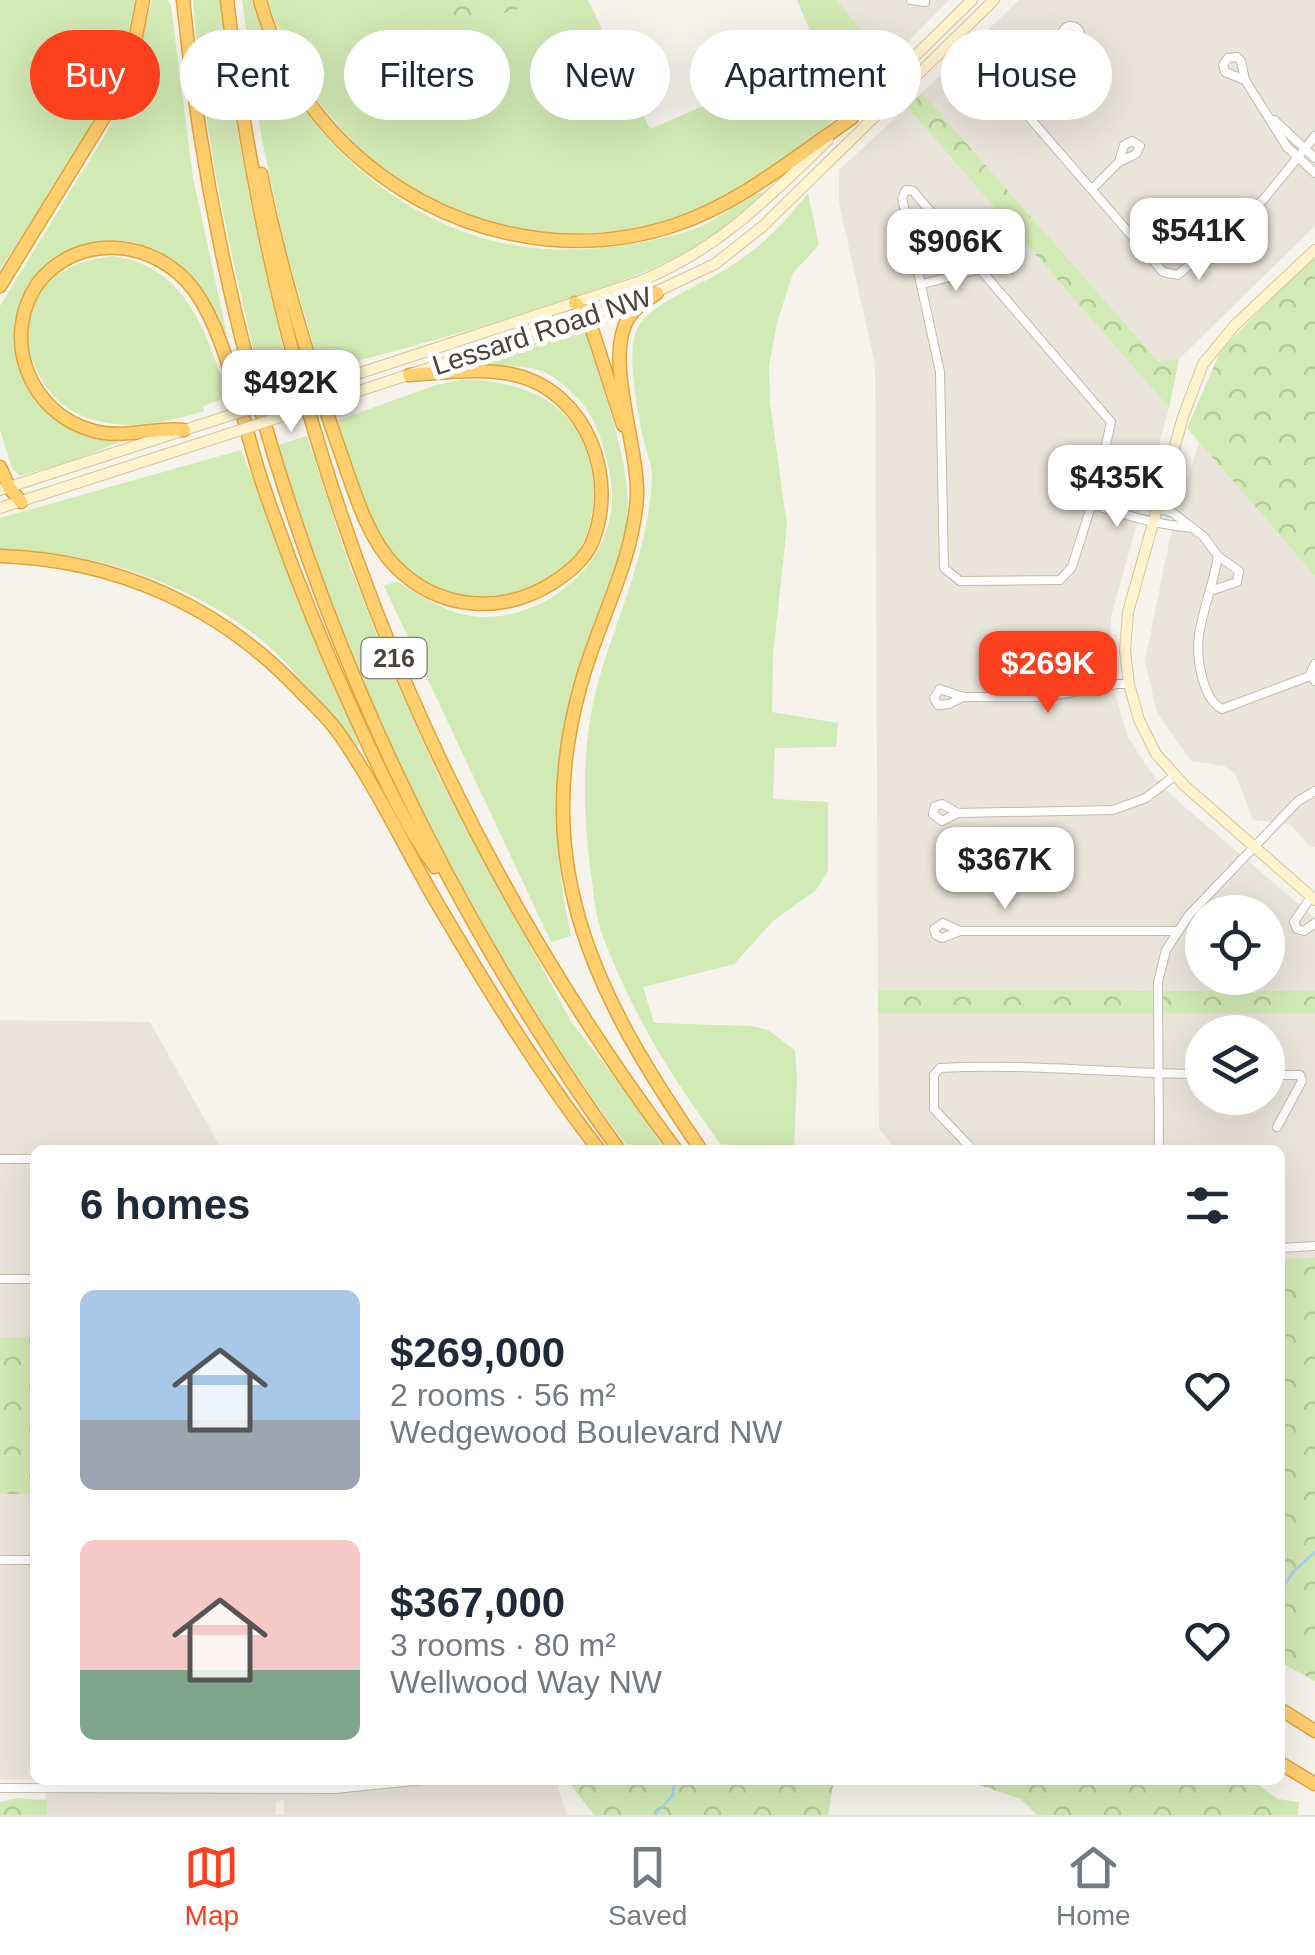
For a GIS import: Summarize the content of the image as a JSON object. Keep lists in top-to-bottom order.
{
  "streets": {
    "highway": ["216"],
    "main road": ["Lessard Road NW"]
  },
  "page": {
    "chip": [
      "Buy",
      "Rent",
      "Filters",
      "New",
      "Apartment",
      "House"
    ],
    "price": [
      "$541K",
      "$906K",
      "$492K",
      "$435K",
      "$269K",
      "$367K"
    ],
    "heading": "6 homes",
    "list": [
      {
        "name": "$269,000",
        "note": "2 rooms · 56 m² · Wedgewood Boulevard NW"
      },
      {
        "name": "$367,000",
        "note": "3 rooms · 80 m² · Wellwood Way NW"
      }
    ],
    "tabs": ["Map", "Saved", "Home"]
  }
}
